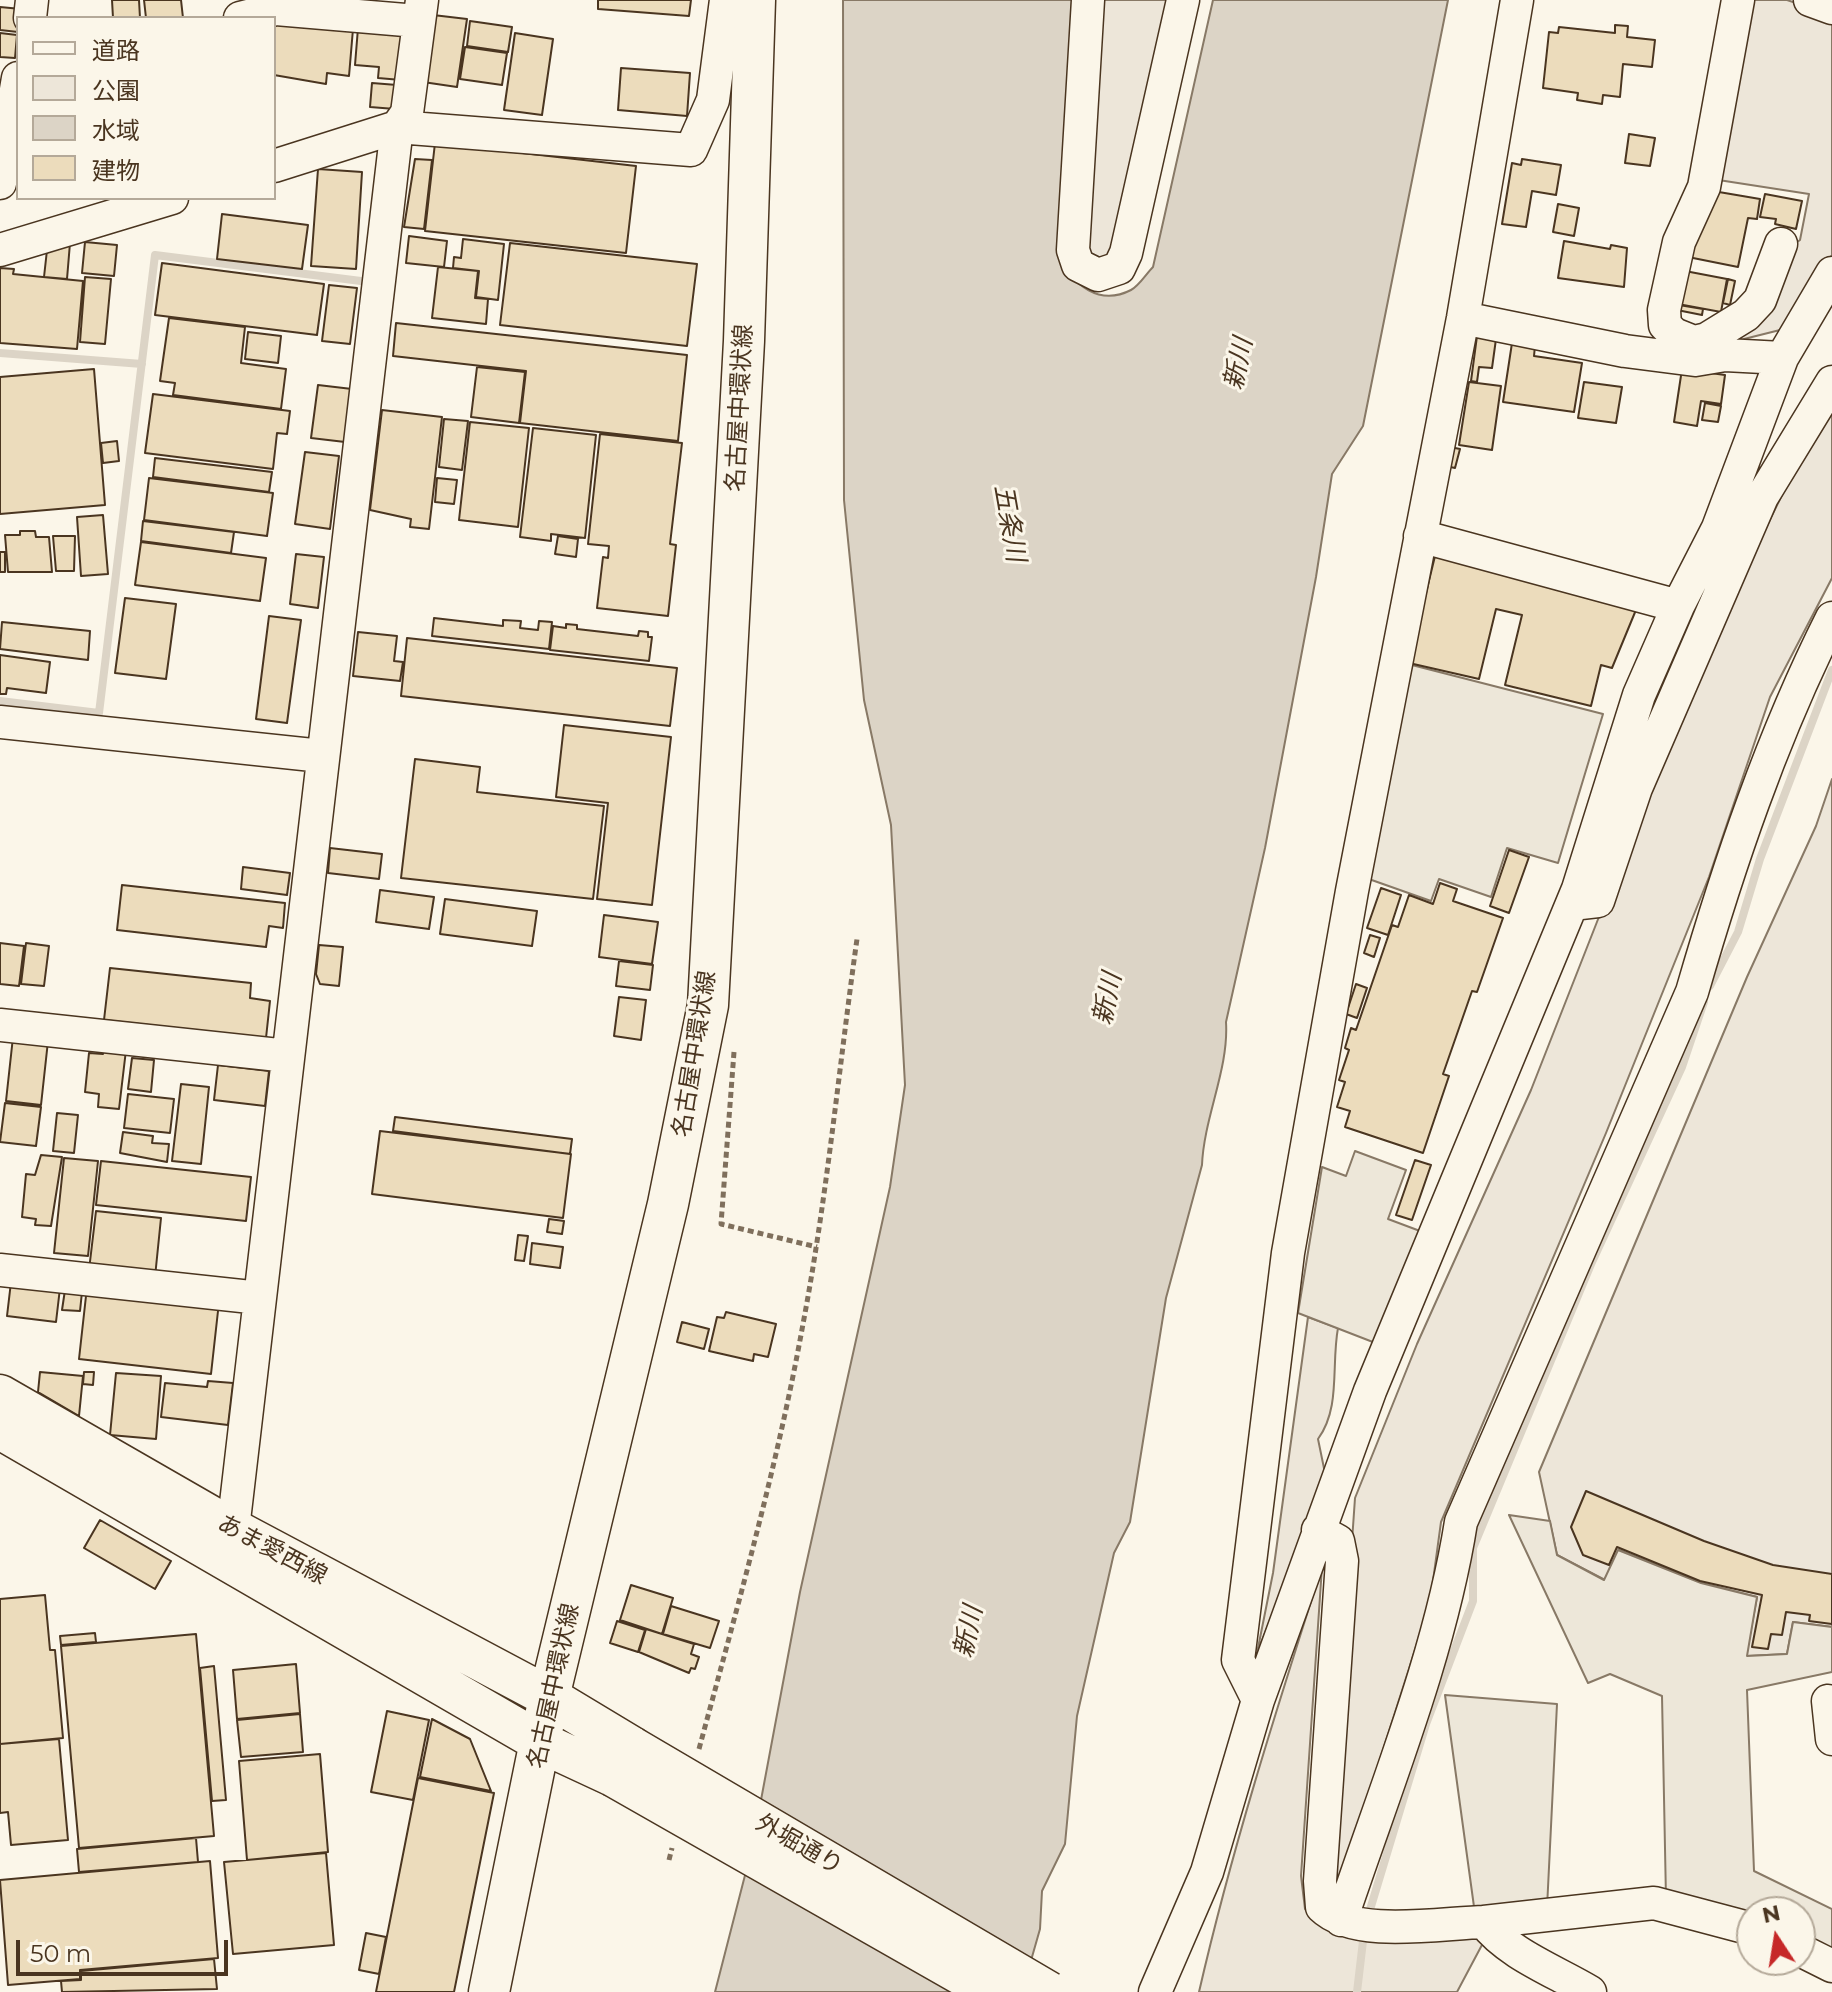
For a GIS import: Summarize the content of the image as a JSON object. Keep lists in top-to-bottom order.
{
  "streets": {
    "main road": ["名古屋中環状線", "あま愛西線", "外堀通り"]
  },
  "crossings": [
    ["名古屋中環状線", "あま愛西線"],
    ["名古屋中環状線", "外堀通り"],
    ["あま愛西線", "外堀通り"]
  ],
  "water": ["新川", "五条川"],
  "legend": [
    "道路",
    "公園",
    "水域",
    "建物"
  ],
  "scale_bar": "50 m",
  "north": "top"
}
